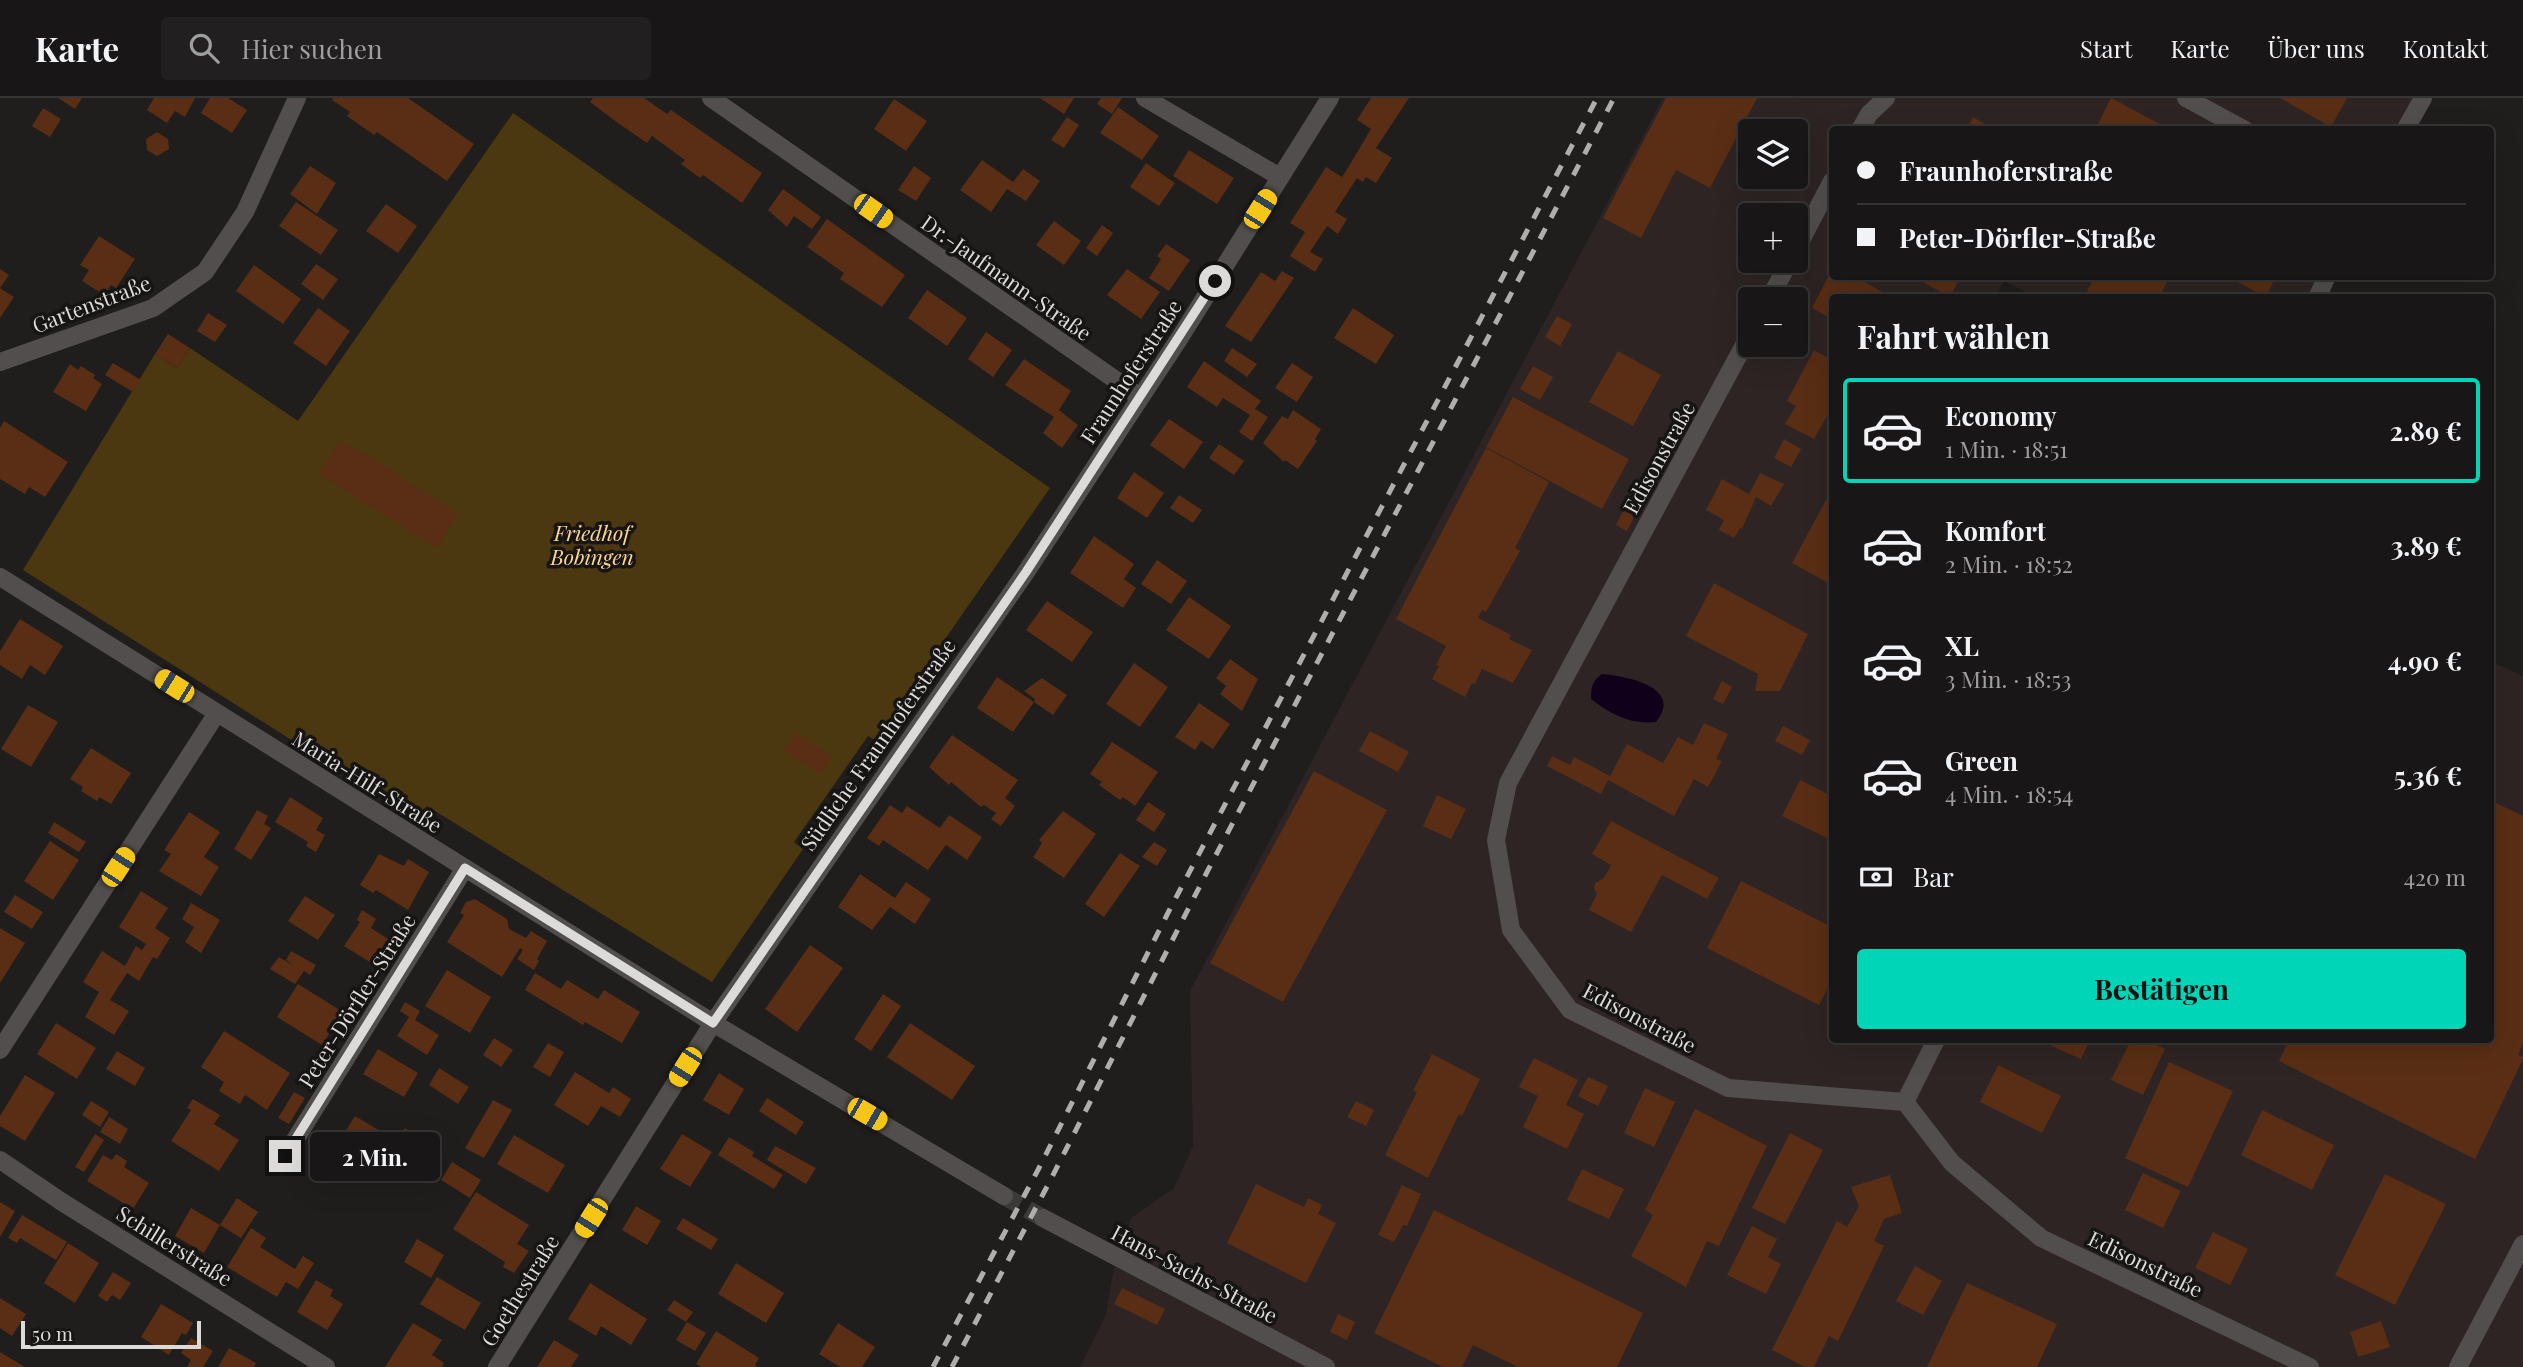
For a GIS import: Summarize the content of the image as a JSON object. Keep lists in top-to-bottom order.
{
  "streets": {
    "street": [
      "Dr.-Jaufmann-Straße",
      "Gartenstraße",
      "Fraunhoferstraße",
      "Edisonstraße",
      "Südliche Fraunhoferstraße",
      "Maria-Hilf-Straße",
      "Peter-Dörfler-Straße",
      "Schillerstraße",
      "Hans-Sachs-Straße",
      "Goethestraße"
    ]
  },
  "crossings": [
    ["Dr.-Jaufmann-Straße", "Fraunhoferstraße"],
    ["Fraunhoferstraße", "Südliche Fraunhoferstraße"],
    ["Südliche Fraunhoferstraße", "Maria-Hilf-Straße"],
    ["Südliche Fraunhoferstraße", "Goethestraße"],
    ["Maria-Hilf-Straße", "Peter-Dörfler-Straße"],
    ["Maria-Hilf-Straße", "Goethestraße"]
  ],
  "parks": ["Friedhof Bobingen"],
  "scale_bar": "50 m",
  "page": {
    "header": "Karte",
    "search": "Hier suchen",
    "nav": [
      "Start",
      "Karte",
      "Über uns",
      "Kontakt"
    ],
    "map_buttons": ["+", "−"],
    "banner": ["Fraunhoferstraße", "Peter-Dörfler-Straße"],
    "heading": "Fahrt wählen",
    "list": [
      {
        "name": "Economy",
        "note": "1 Min. · 18:51",
        "value": "2.89 €"
      },
      {
        "name": "Komfort",
        "note": "2 Min. · 18:52",
        "value": "3.89 €"
      },
      {
        "name": "XL",
        "note": "3 Min. · 18:53",
        "value": "4.90 €"
      },
      {
        "name": "Green",
        "note": "4 Min. · 18:54",
        "value": "5.36 €"
      }
    ],
    "pay": ["Bar", "420 m"],
    "buttons": "Bestätigen",
    "bubble": "2 Min.",
    "scale": "50 m"
  }
}
